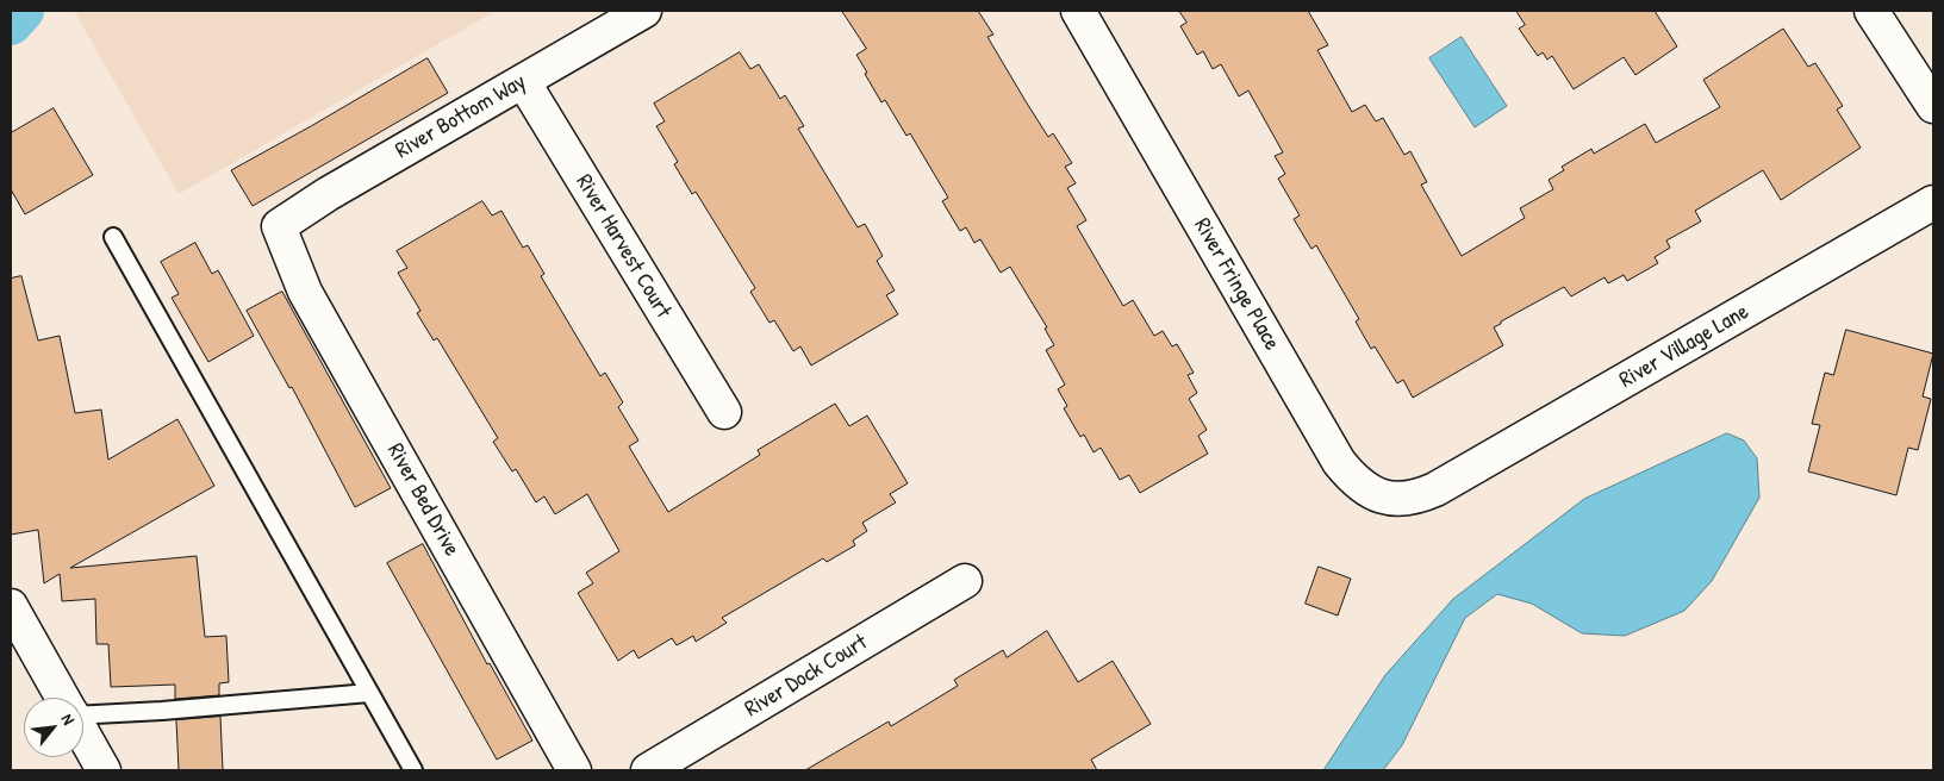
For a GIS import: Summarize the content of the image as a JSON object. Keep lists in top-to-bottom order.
{
  "streets": {
    "street": [
      "River Bottom Way",
      "River Harvest Court",
      "River Fringe Place",
      "River Village Lane",
      "River Bed Drive",
      "River Dock Court"
    ]
  },
  "crossings": [
    ["River Bottom Way", "River Harvest Court"],
    ["River Bottom Way", "River Bed Drive"],
    ["River Fringe Place", "River Village Lane"]
  ],
  "north": "top right"
}
